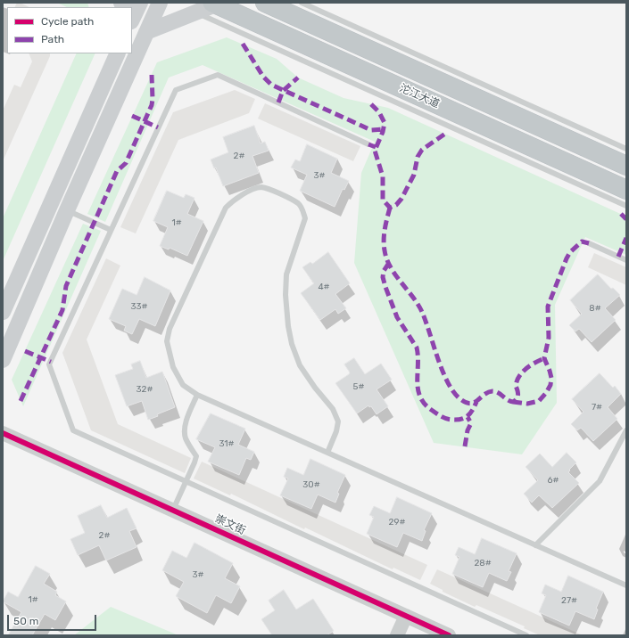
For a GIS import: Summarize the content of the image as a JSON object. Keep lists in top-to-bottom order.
{
  "streets": {
    "highway": ["沱江大道"],
    "street": ["崇文街"]
  },
  "house_numbers": [
    "2#",
    "3#",
    "1#",
    "4#",
    "33#",
    "8#",
    "5#",
    "32#",
    "7#",
    "31#",
    "6#",
    "30#",
    "29#",
    "2#",
    "28#",
    "3#",
    "1#",
    "27#"
  ],
  "legend": ["Cycle path", "Path"],
  "scale_bar": "50 m"
}
